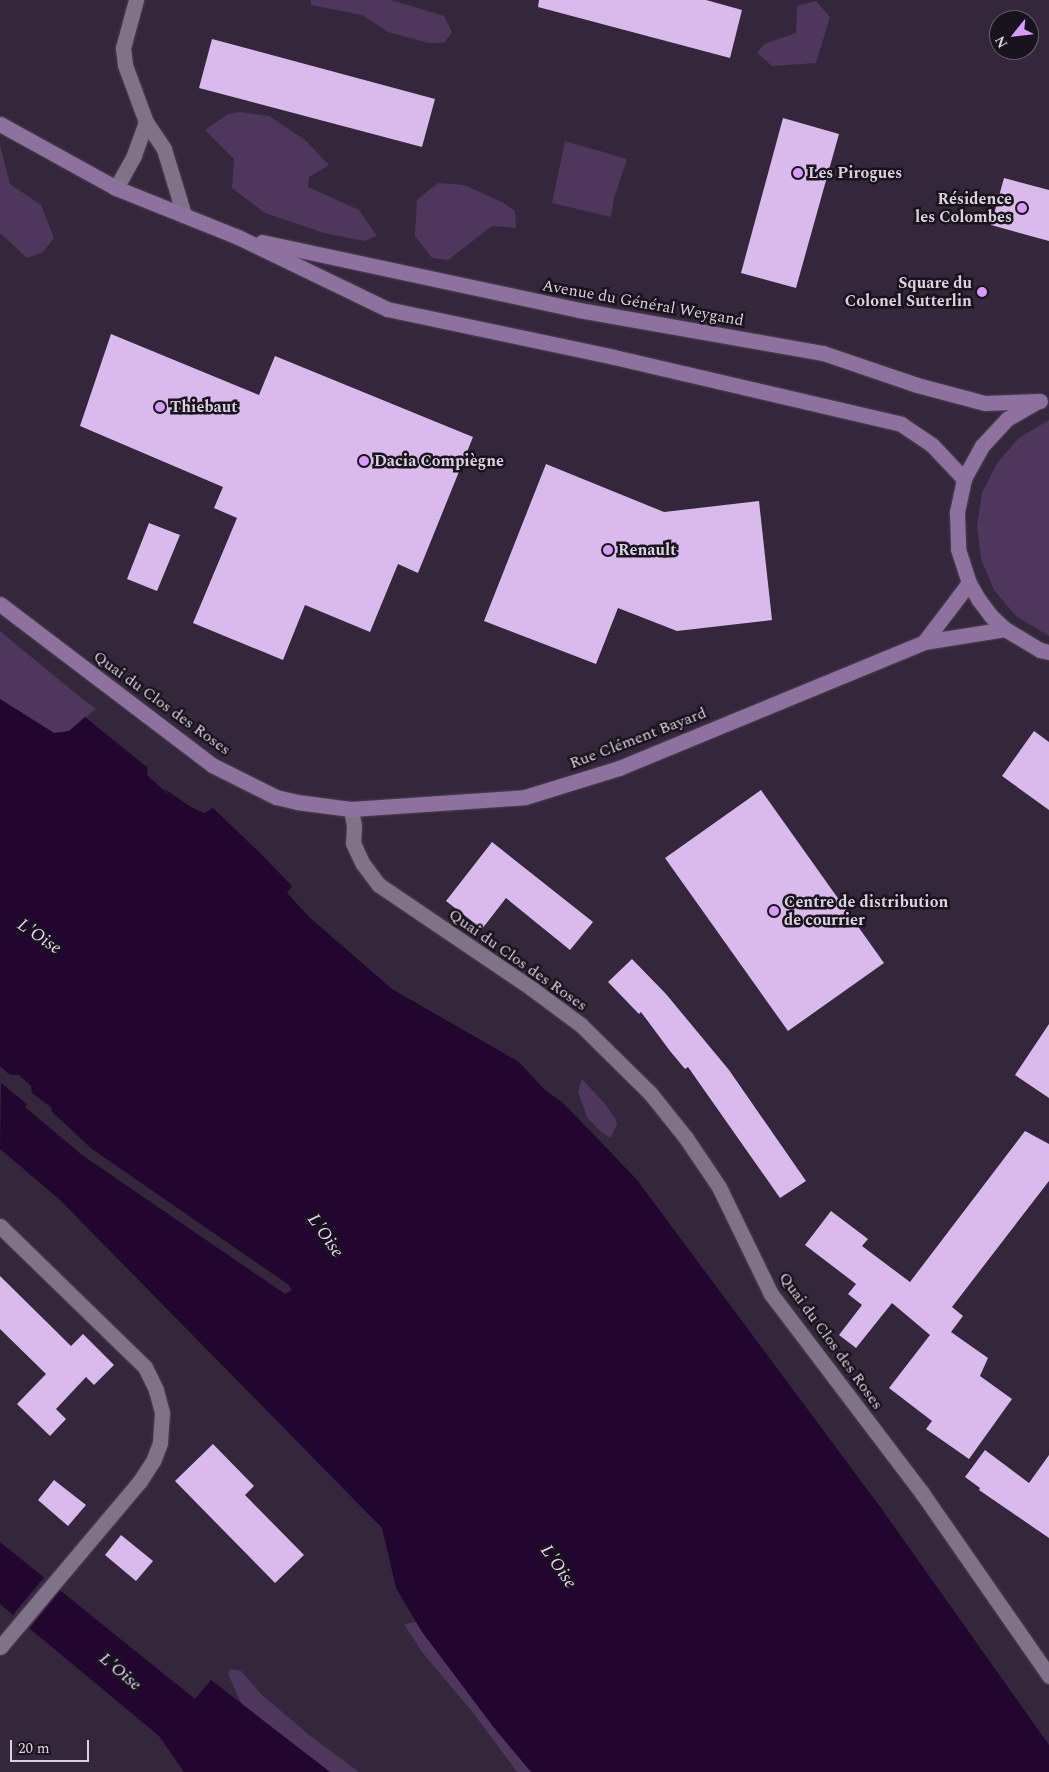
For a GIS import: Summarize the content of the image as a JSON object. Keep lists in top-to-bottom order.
{
  "streets": {
    "main road": ["Avenue du Général Weygand", "Quai du Clos des Roses", "Rue Clément Bayard"]
  },
  "crossings": [
    ["Quai du Clos des Roses", "Rue Clément Bayard"]
  ],
  "water": ["L'Oise"],
  "places": [
    "Les Pirogues",
    "Résidence les Colombes",
    "Square du Colonel Sutterlin",
    "Thiebaut",
    "Dacia Compiègne",
    "Renault",
    "Centre de distribution de courrier"
  ],
  "scale_bar": "20 m",
  "north": "bottom left"
}
